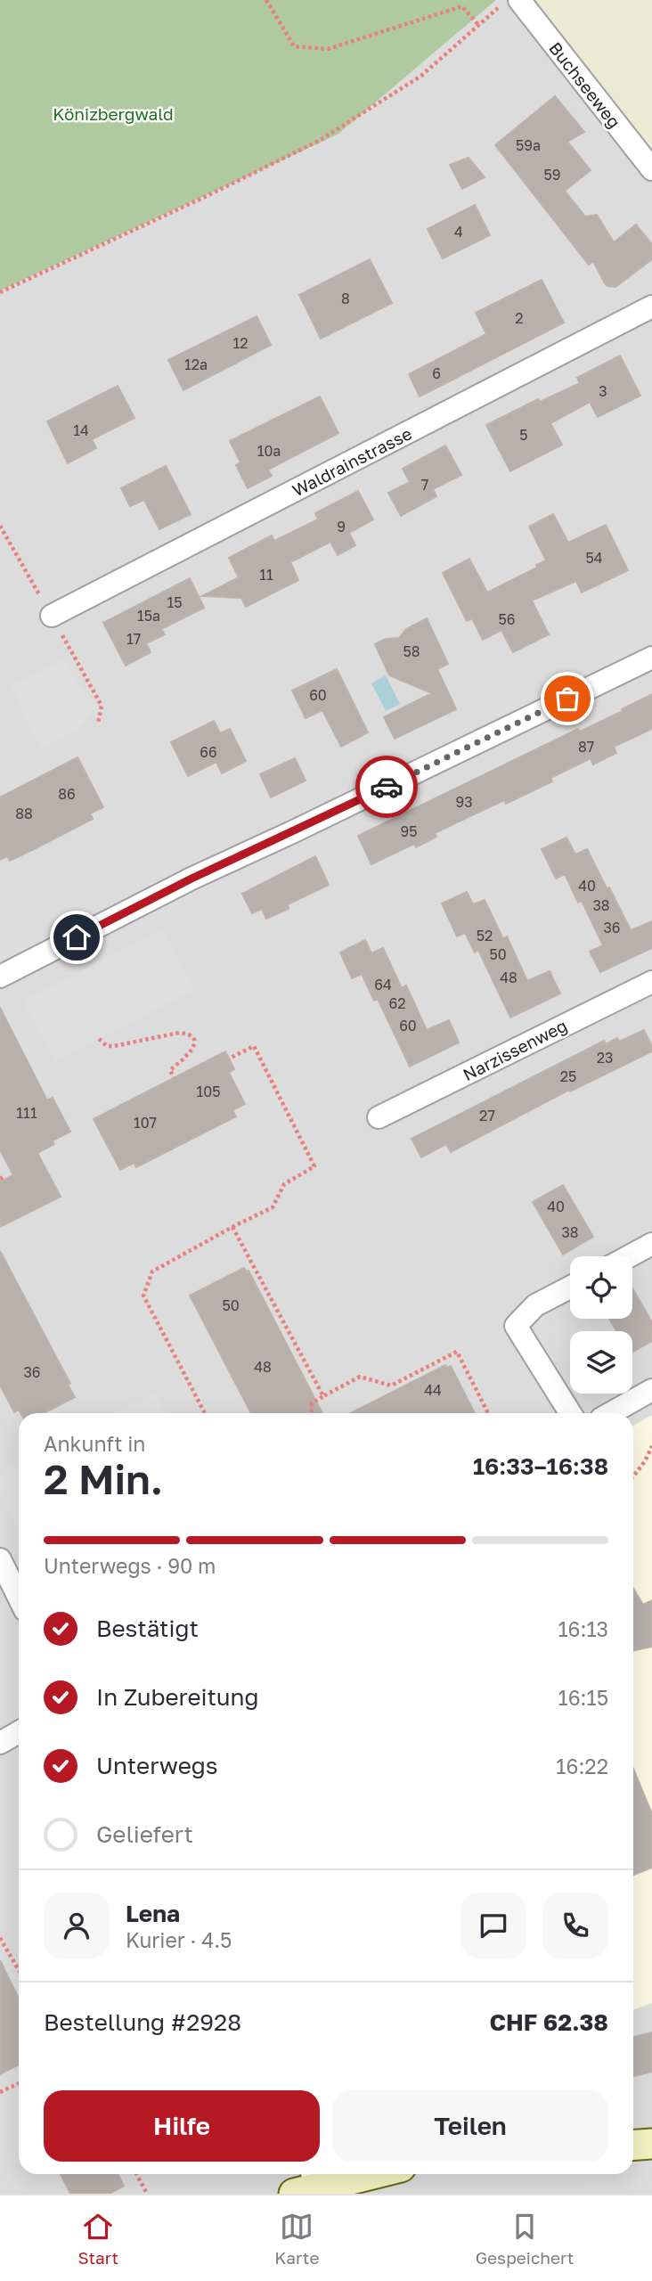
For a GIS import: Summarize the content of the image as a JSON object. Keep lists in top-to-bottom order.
{
  "streets": {
    "street": ["Buchseeweg", "Waldrainstrasse", "Narzissenweg"]
  },
  "parks": ["Könizbergwald"],
  "house_numbers": [
    "59a",
    "59",
    "4",
    "8",
    "2",
    "12",
    "12a",
    "6",
    "3",
    "14",
    "5",
    "10a",
    "7",
    "9",
    "54",
    "11",
    "15",
    "15a",
    "56",
    "17",
    "58",
    "60",
    "87",
    "66",
    "86",
    "93",
    "88",
    "95",
    "40",
    "38",
    "36",
    "52",
    "50",
    "48",
    "64",
    "62",
    "60",
    "23",
    "25",
    "105",
    "111",
    "27",
    "107",
    "40",
    "38",
    "50",
    "48",
    "36",
    "44"
  ],
  "page": {
    "heading": ["2 Min.", "Ankunft in", "16:33–16:38"],
    "panel": [
      "Lena",
      "Kurier · 4.5",
      "Bestellung #2928",
      "CHF 62.38"
    ],
    "bar": "Unterwegs · 90 m",
    "list": [
      ["Bestätigt", "16:13"],
      ["In Zubereitung", "16:15"],
      ["Unterwegs", "16:22"],
      "Geliefert"
    ],
    "buttons": ["Hilfe", "Teilen"],
    "tabs": ["Start", "Karte", "Gespeichert"]
  }
}
